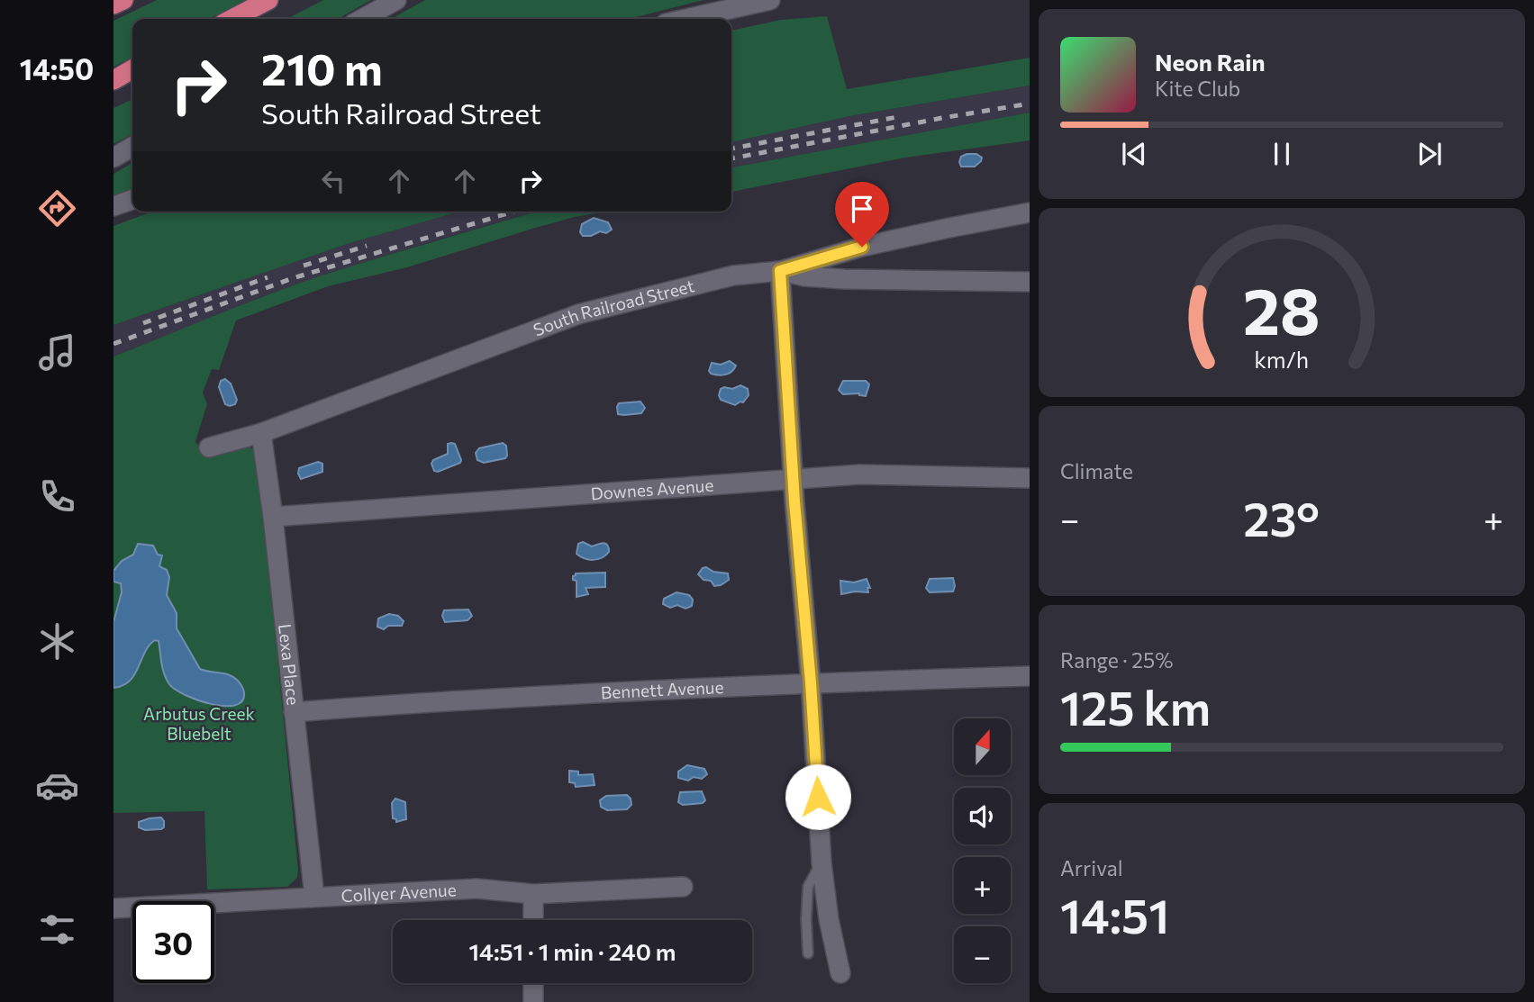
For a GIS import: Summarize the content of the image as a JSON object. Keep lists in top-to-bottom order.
{
  "streets": {
    "street": [
      "South Railroad Street",
      "Downes Avenue",
      "Lexa Place",
      "Bennett Avenue",
      "Collyer Avenue"
    ]
  },
  "crossings": [
    ["South Railroad Street", "Lexa Place"],
    ["Downes Avenue", "Lexa Place"],
    ["Lexa Place", "Bennett Avenue"],
    ["Lexa Place", "Collyer Avenue"]
  ],
  "parks": ["Arbutus Creek Bluebelt"],
  "north": "top",
  "page": {
    "tabs": "14:50",
    "turn": ["210 m", "South Railroad Street"],
    "song": ["Neon Rain", "Kite Club"],
    "tile": [
      "Climate",
      ["Range · 25%", "125 km"],
      ["Arrival", "14:51"]
    ],
    "heat": ["−", "23°", "+"],
    "map_buttons": ["+", "−"],
    "limit": "30",
    "trip": "14:51 · 1 min · 240 m",
    "gauge": ["28", "km/h"]
  }
}
